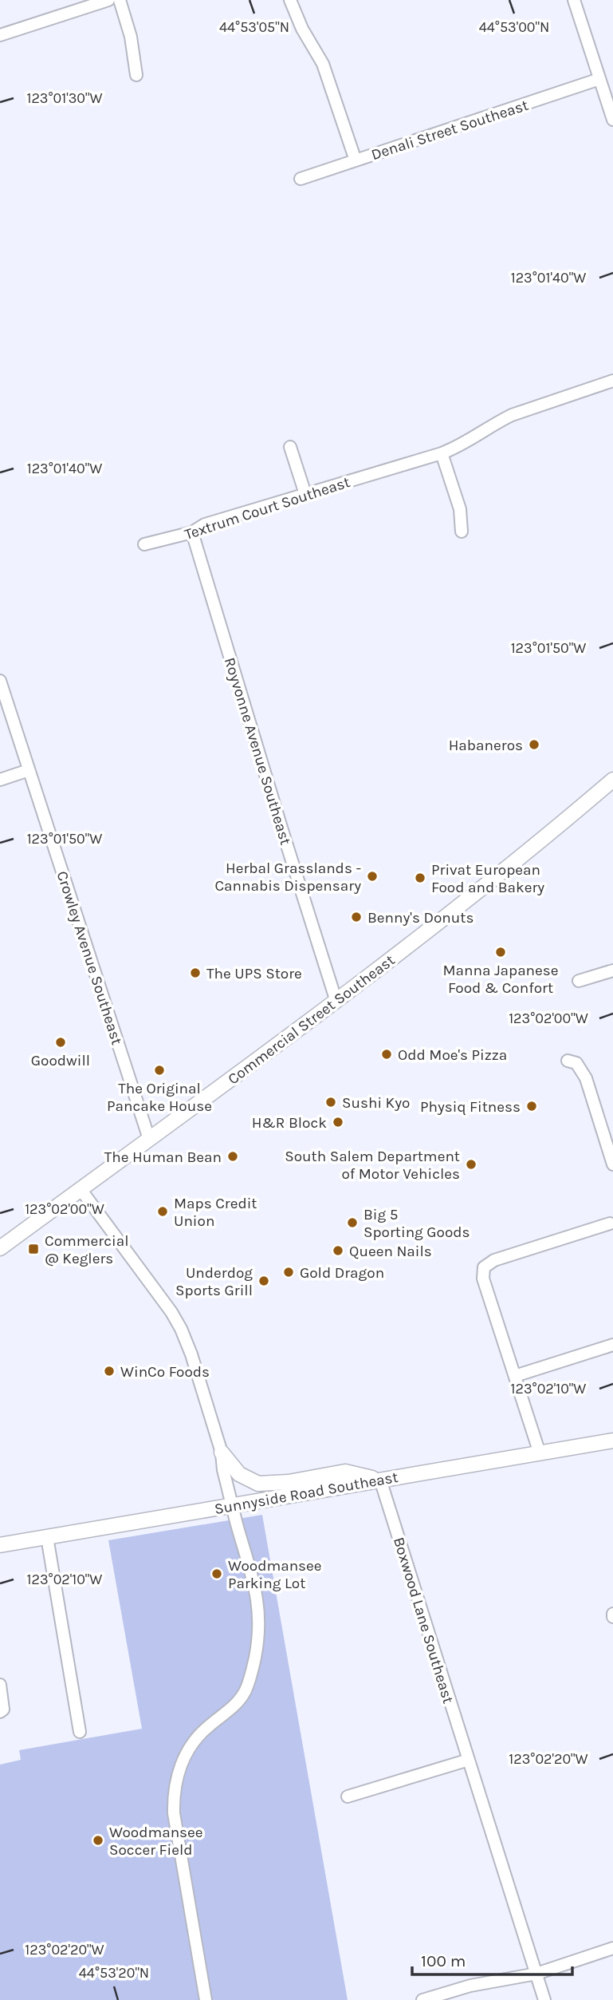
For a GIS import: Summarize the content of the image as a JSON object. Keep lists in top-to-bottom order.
{
  "streets": {
    "main road": ["Commercial Street Southeast", "Sunnyside Road Southeast"],
    "street": [
      "Denali Street Southeast",
      "Textrum Court Southeast",
      "Royvonne Avenue Southeast",
      "Crowley Avenue Southeast",
      "Boxwood Lane Southeast"
    ]
  },
  "crossings": [
    ["Textrum Court Southeast", "Royvonne Avenue Southeast"],
    ["Royvonne Avenue Southeast", "Commercial Street Southeast"],
    ["Crowley Avenue Southeast", "Commercial Street Southeast"],
    ["Sunnyside Road Southeast", "Boxwood Lane Southeast"]
  ],
  "places": {
    "other": [
      "Habaneros",
      "Herbal Grasslands - Cannabis Dispensary",
      "Privat European Food and Bakery",
      "Benny's Donuts",
      "Manna Japanese Food & Confort",
      "The UPS Store",
      "Goodwill",
      "Odd Moe's Pizza",
      "The Original Pancake House",
      "Sushi Kyo",
      "Physiq Fitness",
      "H&R Block",
      "The Human Bean",
      "South Salem Department of Motor Vehicles",
      "Maps Credit Union",
      "Big 5 Sporting Goods",
      "Queen Nails",
      "Gold Dragon",
      "Underdog Sports Grill",
      "WinCo Foods",
      "Woodmansee Parking Lot",
      "Woodmansee Soccer Field"
    ],
    "transit": ["Commercial @ Keglers"]
  },
  "scale_bar": "100 m",
  "coordinates": [
    "44°53'05\"N",
    "44°53'00\"N",
    "123°01'30\"W",
    "123°01'40\"W",
    "123°01'50\"W",
    "123°02'00\"W",
    "123°02'10\"W",
    "123°02'20\"W",
    "44°53'20\"N"
  ]
}
